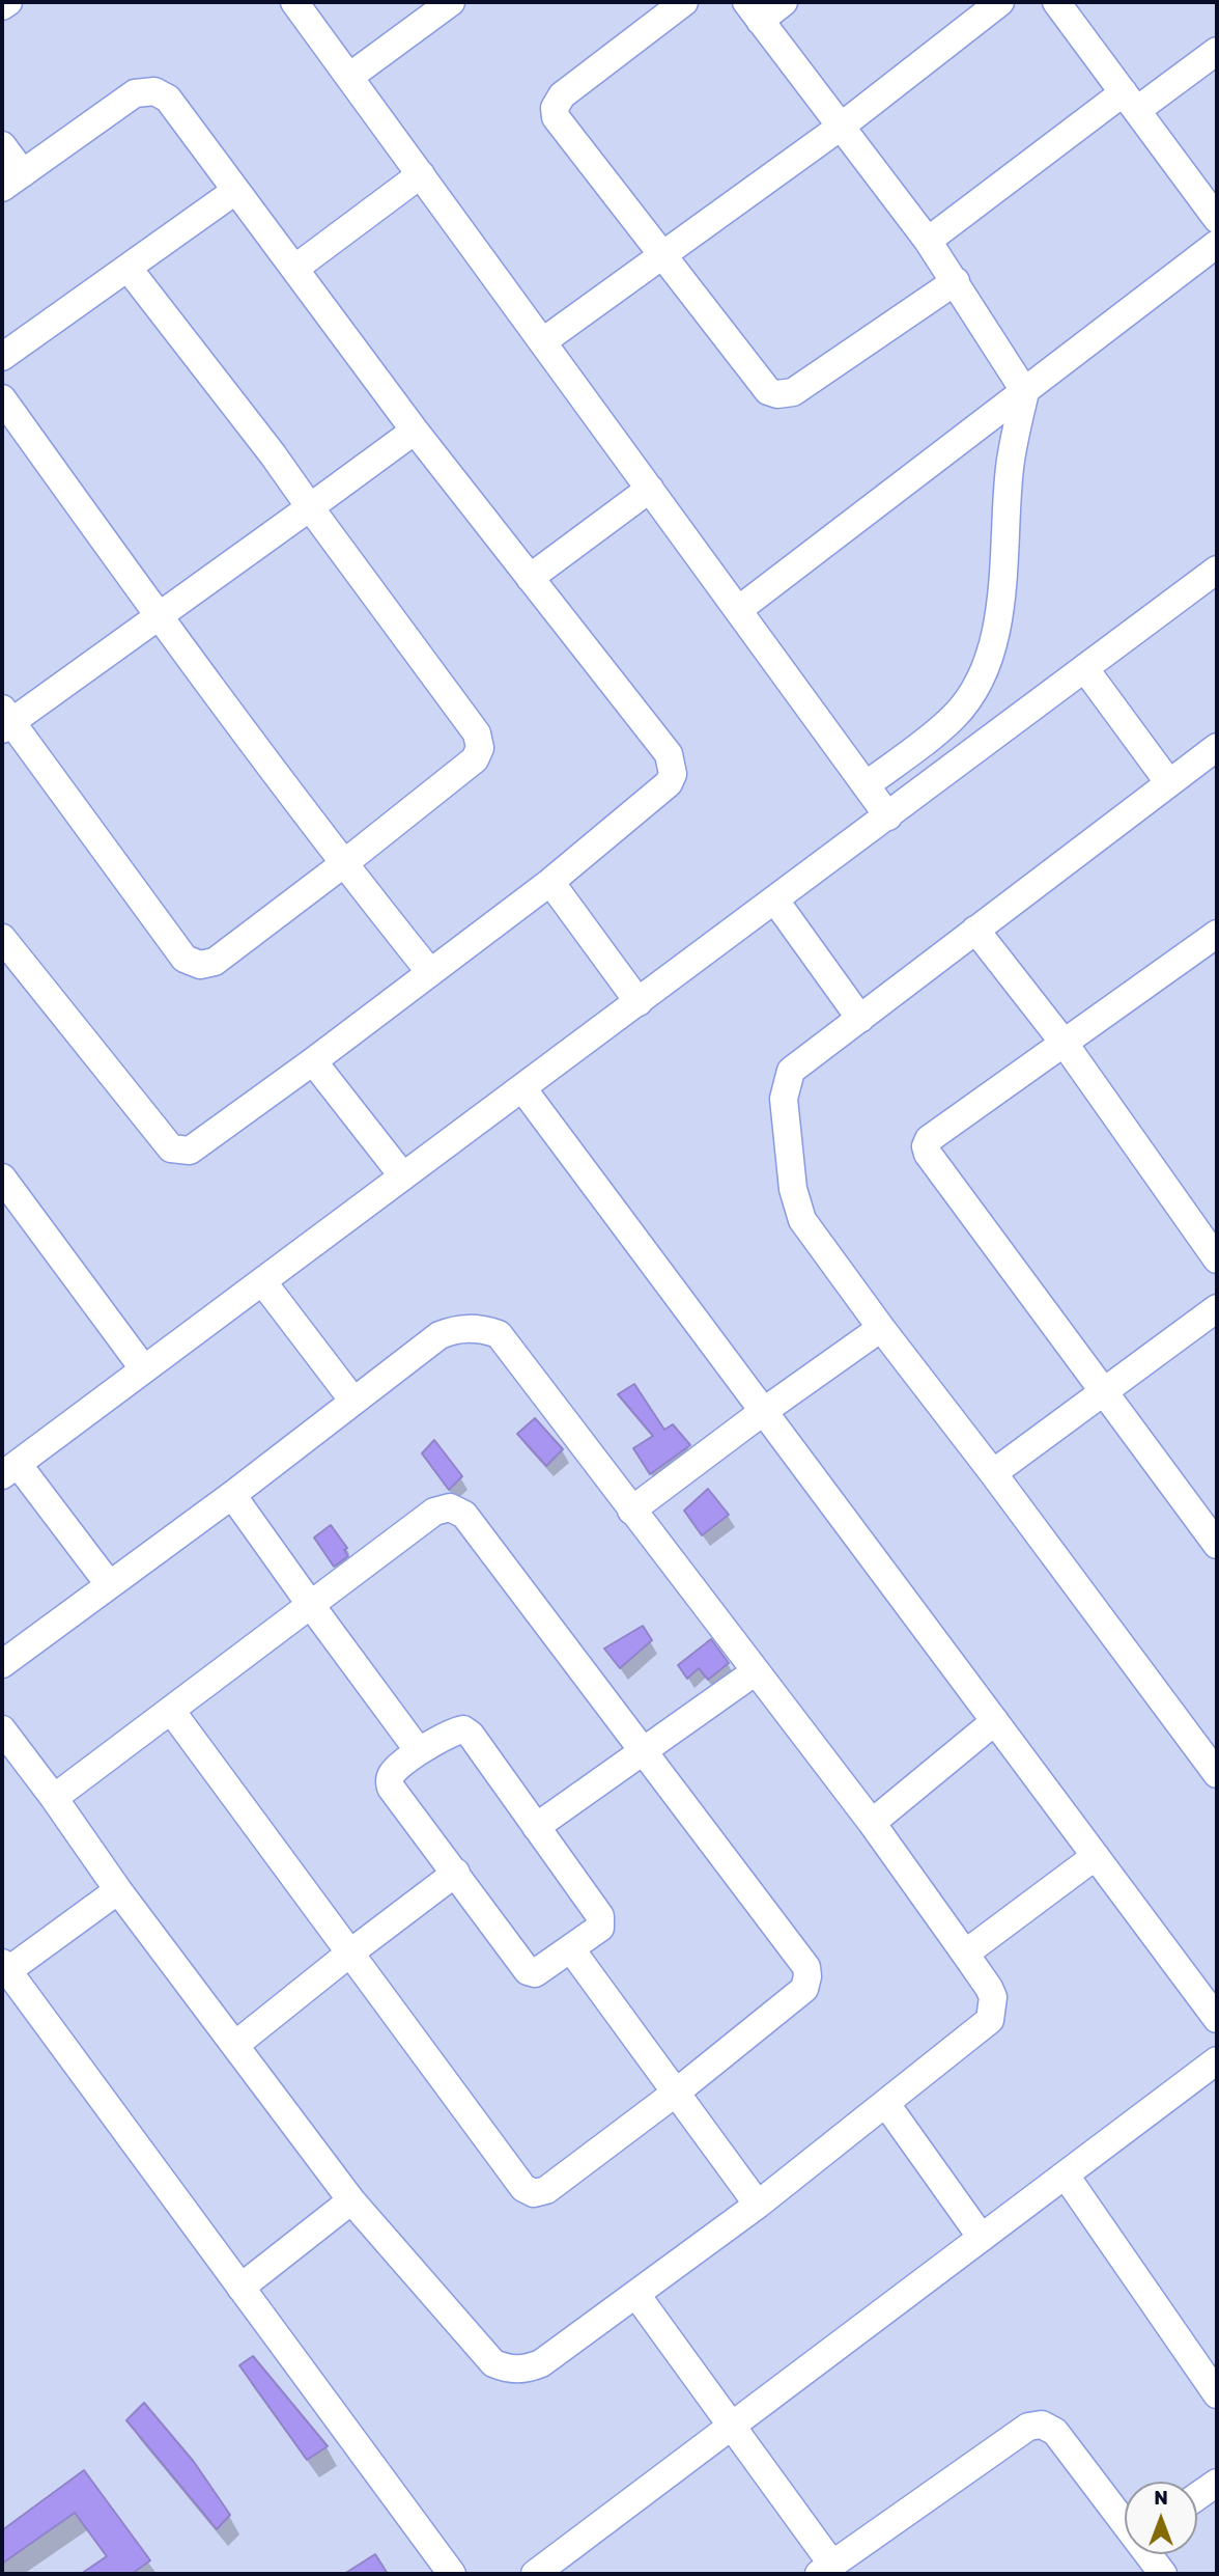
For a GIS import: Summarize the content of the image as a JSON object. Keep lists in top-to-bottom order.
{
  "north": "top"
}
